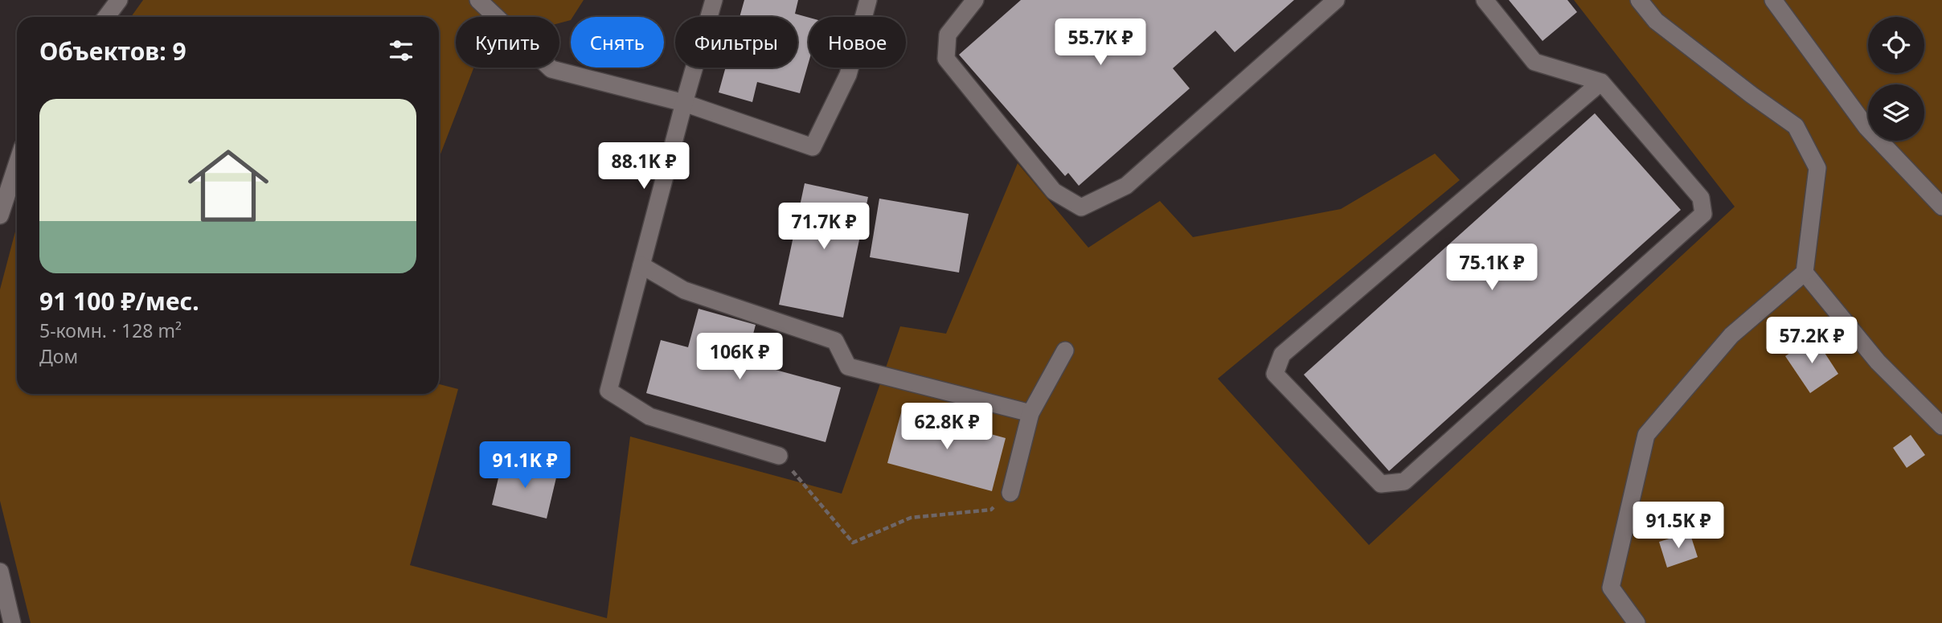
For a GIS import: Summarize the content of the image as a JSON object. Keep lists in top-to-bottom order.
{
  "page": {
    "chip": [
      "Купить",
      "Снять",
      "Фильтры",
      "Новое"
    ],
    "heading": "Объектов: 9",
    "price": [
      "55.7K ₽",
      "88.1K ₽",
      "71.7K ₽",
      "75.1K ₽",
      "57.2K ₽",
      "106K ₽",
      "62.8K ₽",
      "91.1K ₽",
      "91.5K ₽"
    ],
    "list": [
      {
        "name": "91 100 ₽/мес.",
        "note": "5-комн. · 128 m² · Дом"
      }
    ]
  }
}
